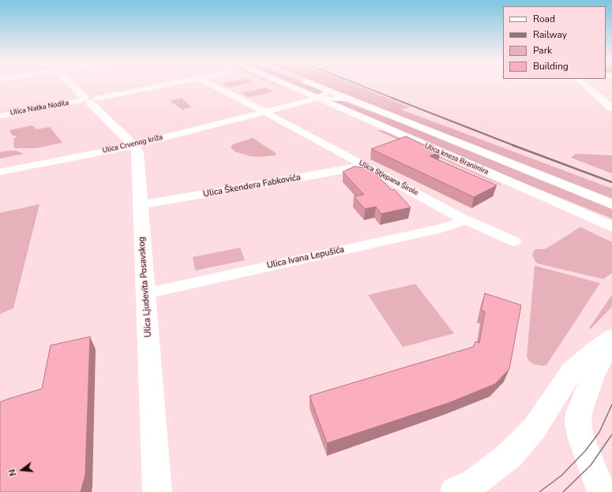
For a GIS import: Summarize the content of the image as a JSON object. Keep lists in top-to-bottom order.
{
  "streets": {
    "main road": ["Ulica kneza Branimira", "Ulica Ljudevita Posavskog"],
    "street": [
      "Ulica Natka Nodila",
      "Ulica Crvenog križa",
      "Ulica Stjepana Širole",
      "Ulica Škendera Fabkovića",
      "Ulica Ivana Lepušića"
    ]
  },
  "crossings": [
    ["Ulica Natka Nodila", "Ulica Ljudevita Posavskog"],
    ["Ulica Crvenog križa", "Ulica kneza Branimira"],
    ["Ulica Crvenog križa", "Ulica Stjepana Širole"],
    ["Ulica Crvenog križa", "Ulica Ljudevita Posavskog"],
    ["Ulica Stjepana Širole", "Ulica Škendera Fabkovića"],
    ["Ulica Stjepana Širole", "Ulica Ivana Lepušića"],
    ["Ulica Škendera Fabkovića", "Ulica Ljudevita Posavskog"],
    ["Ulica Ivana Lepušića", "Ulica Ljudevita Posavskog"]
  ],
  "legend": [
    "Road",
    "Railway",
    "Park",
    "Building"
  ],
  "north": "left"
}
